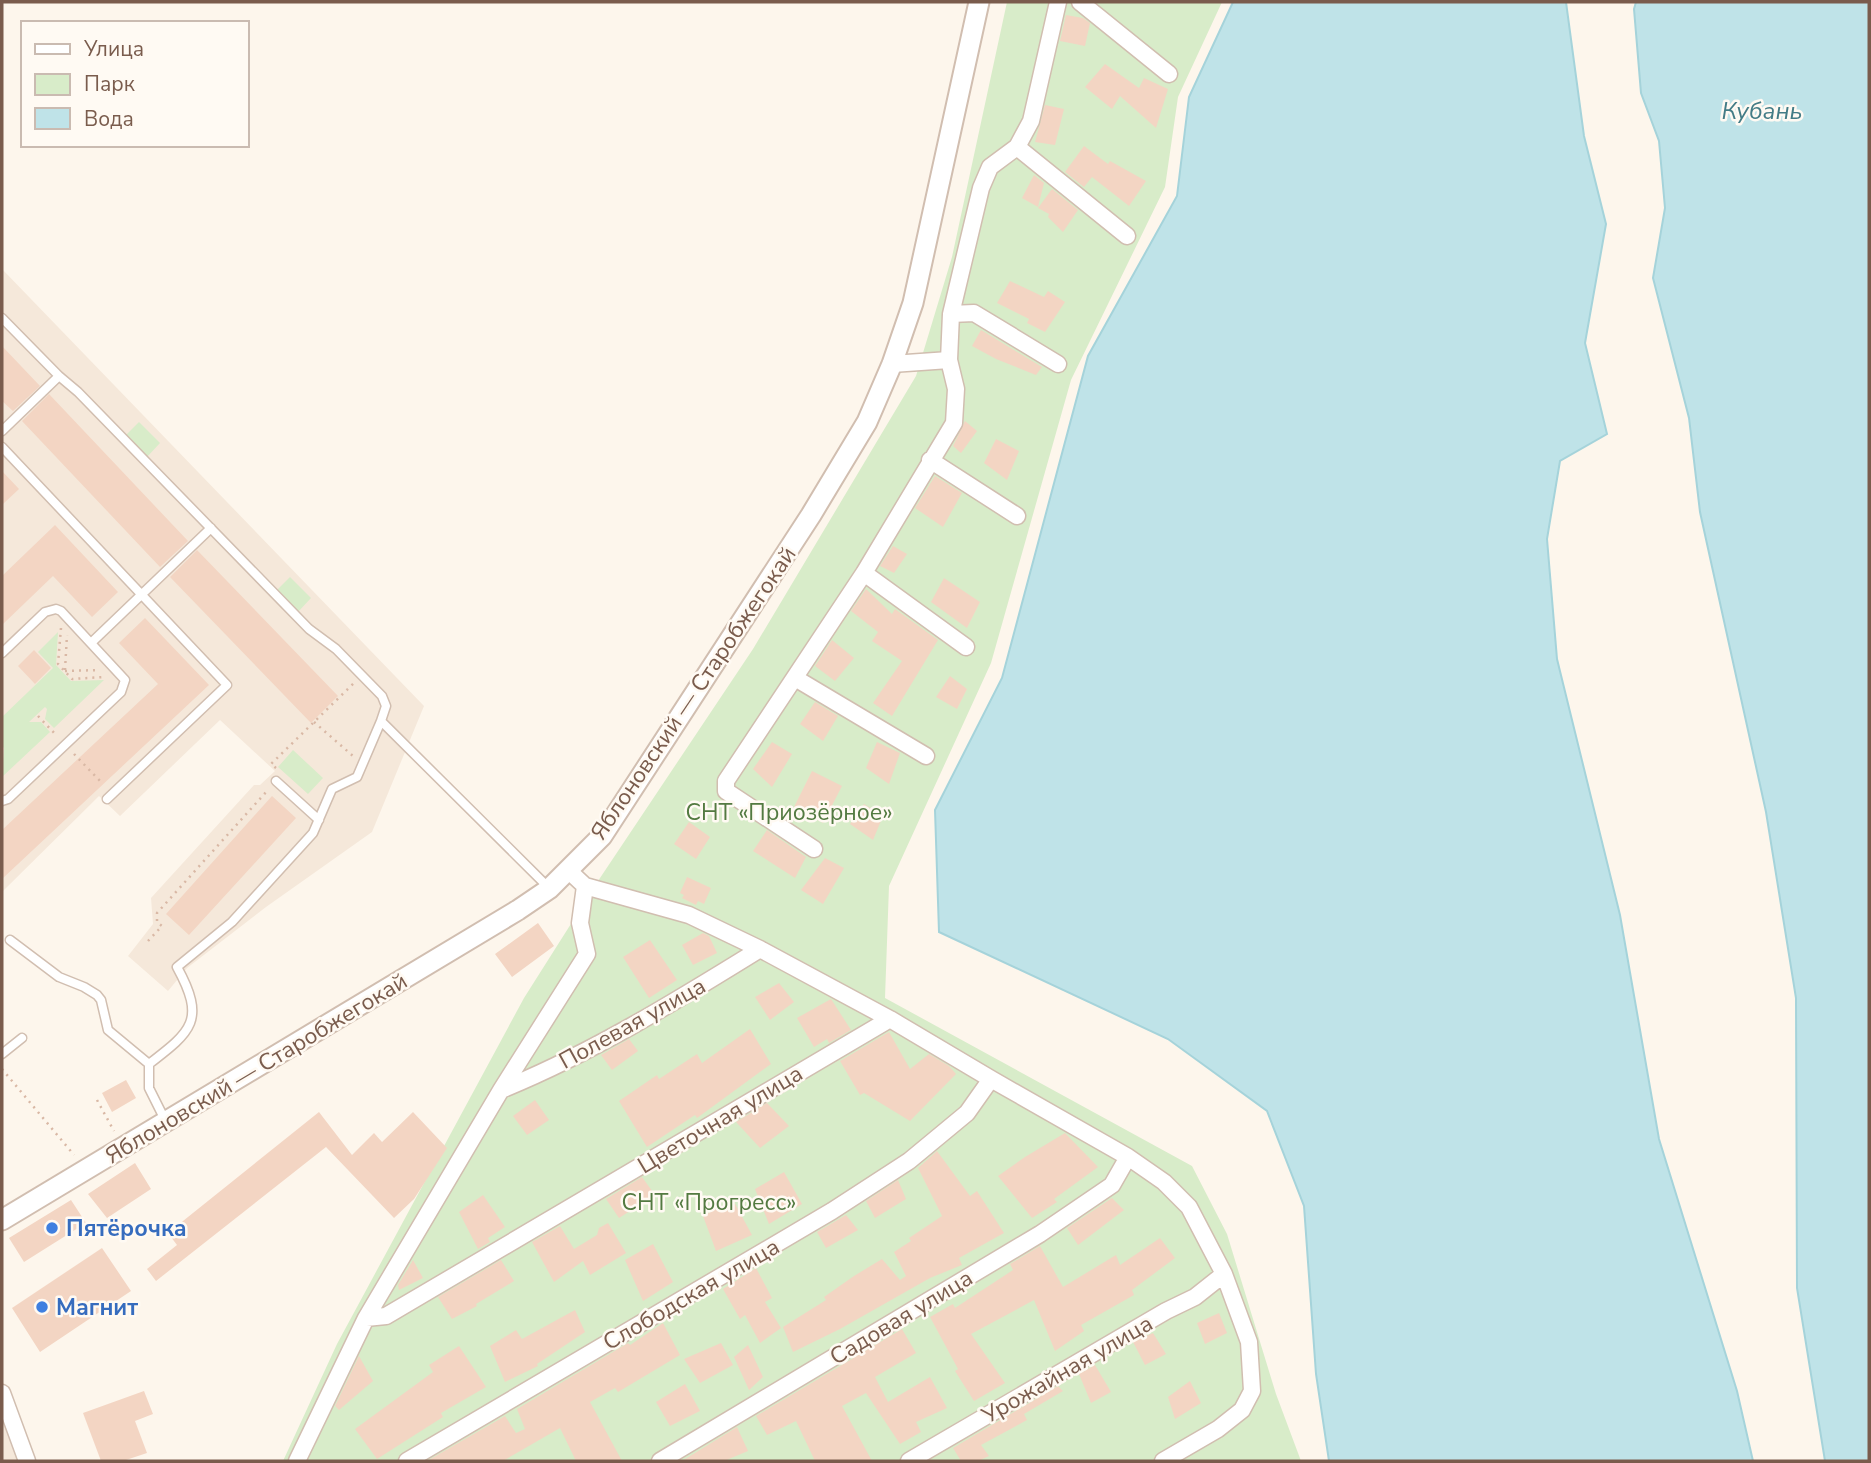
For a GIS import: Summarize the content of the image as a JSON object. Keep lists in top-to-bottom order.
{
  "streets": {
    "street": [
      "Яблоновский — Старобжегокай",
      "Полевая улица",
      "Цветочная улица",
      "Слободская улица",
      "Садовая улица",
      "Урожайная улица"
    ]
  },
  "water": ["Кубань"],
  "parks": ["СНТ «Приозёрное»", "СНТ «Прогресс»"],
  "places": ["Пятёрочка", "Магнит"],
  "legend": ["Улица", "Парк", "Вода"]
}
